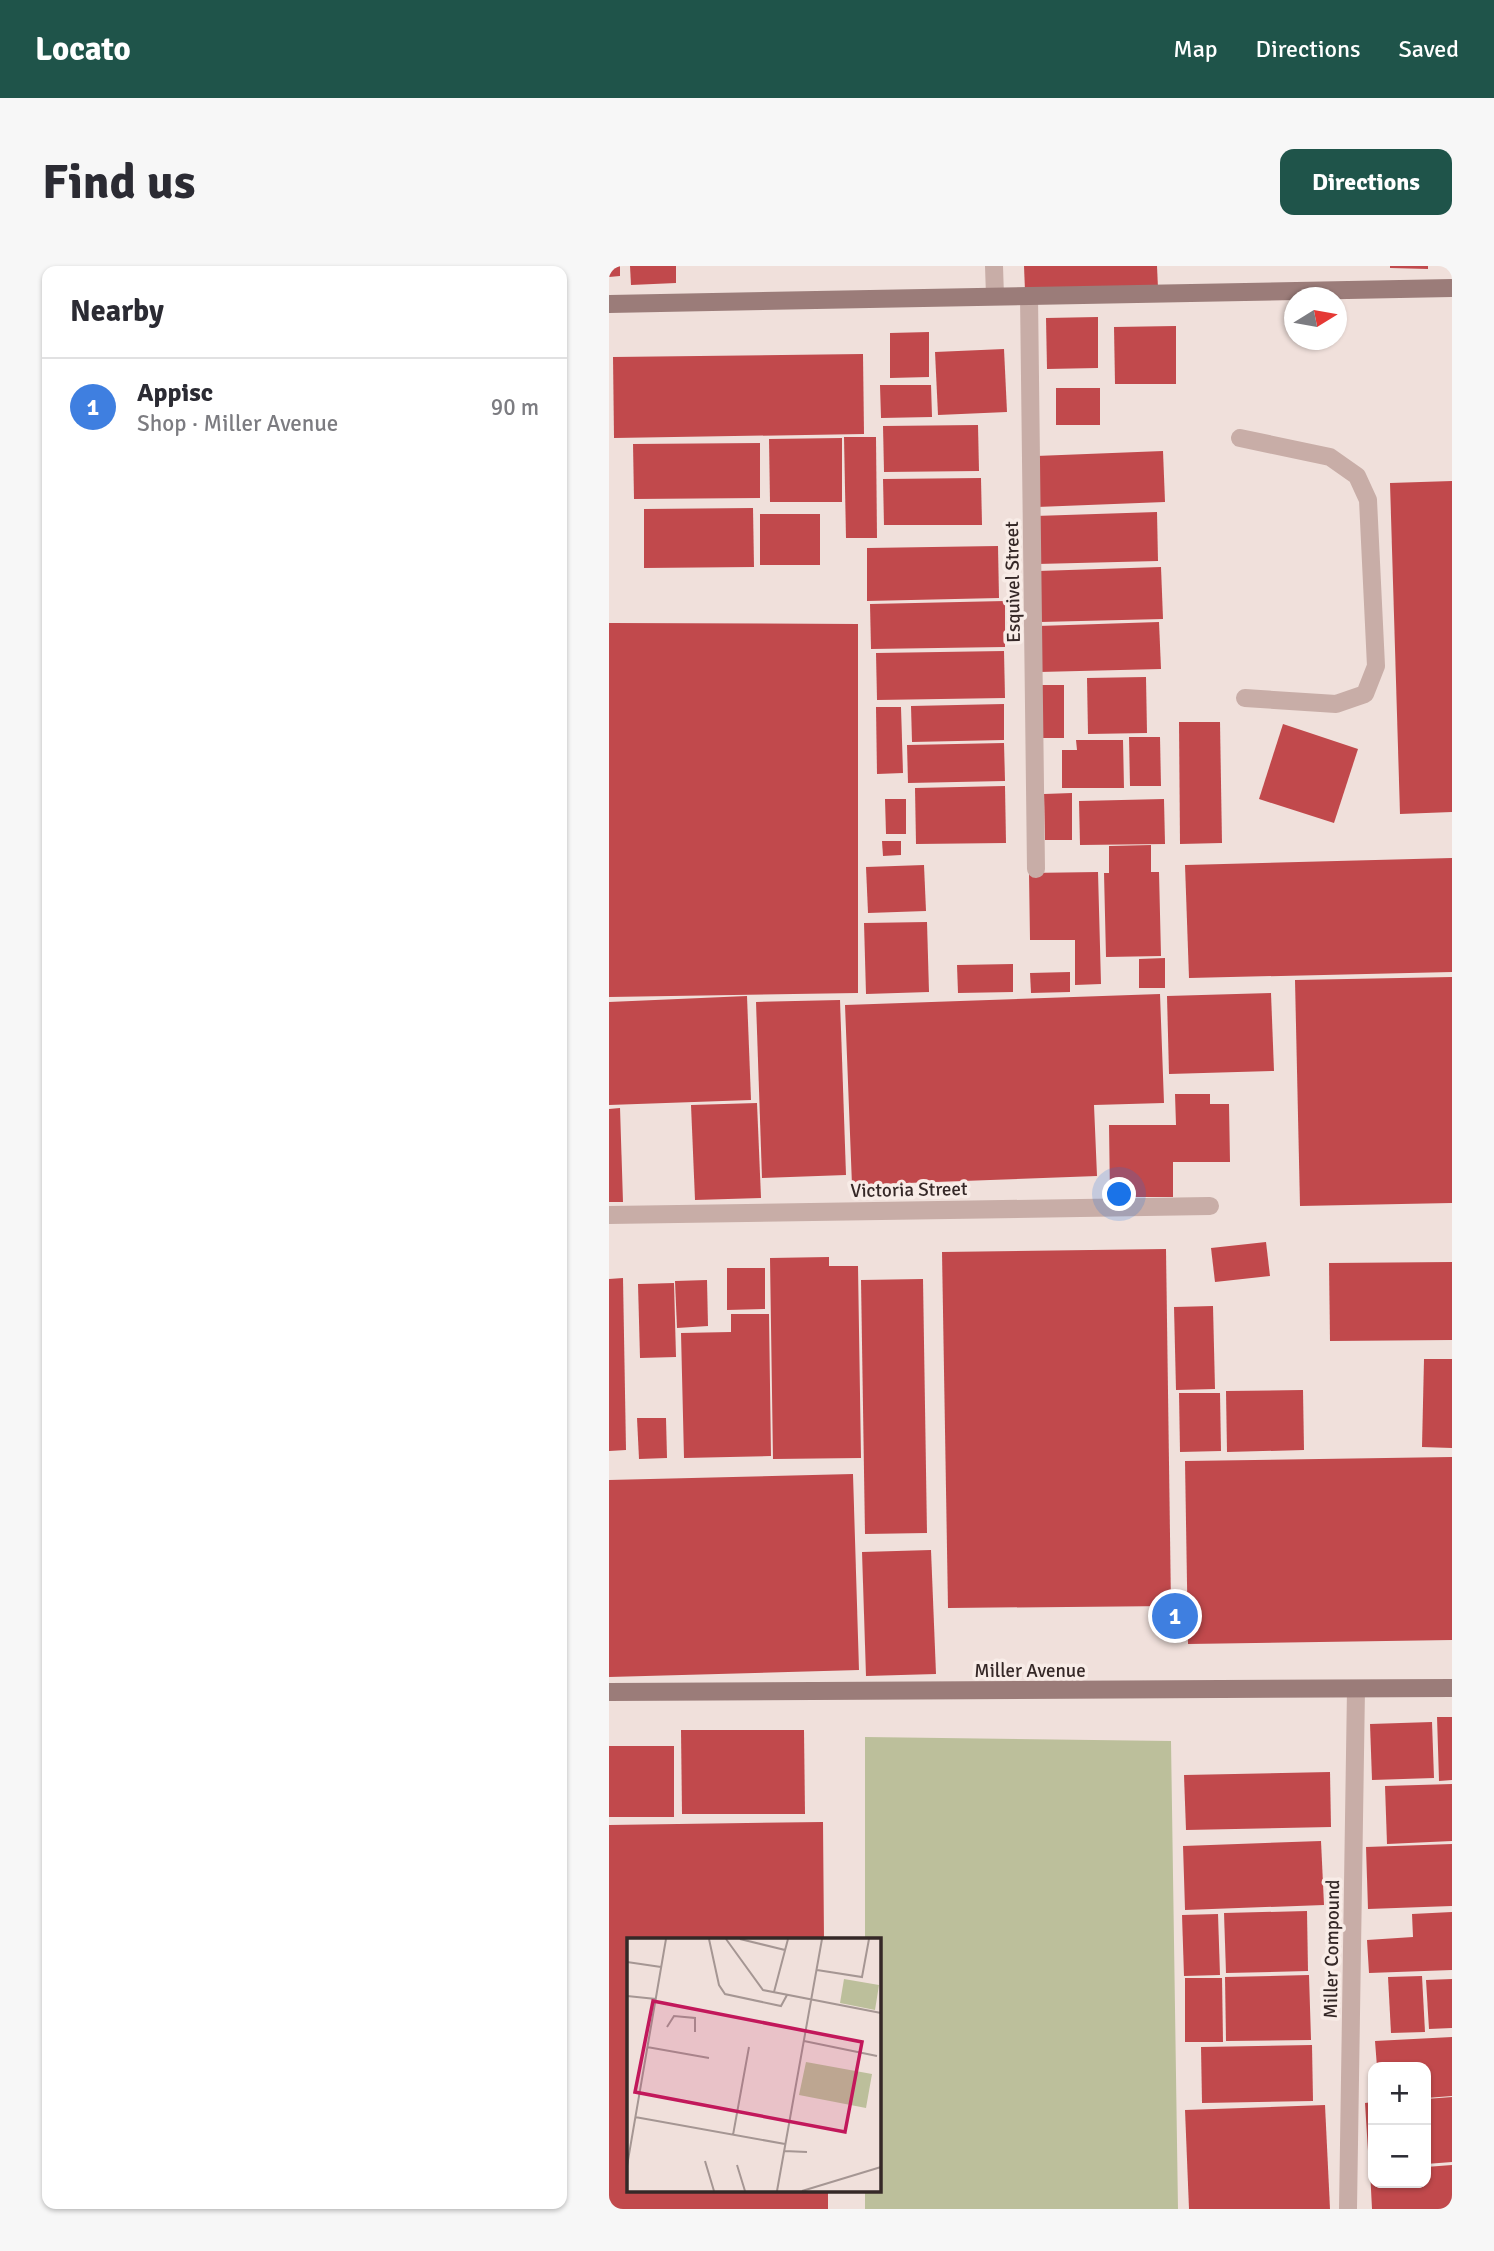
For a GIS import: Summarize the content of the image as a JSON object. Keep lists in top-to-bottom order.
{
  "streets": {
    "street": [
      "Esquivel Street",
      "Victoria Street",
      "Miller Avenue",
      "Miller Compound"
    ]
  },
  "crossings": [
    ["Miller Avenue", "Miller Compound"]
  ],
  "north": "right",
  "page": {
    "header": "Locato",
    "nav": ["Map", "Directions", "Saved"],
    "buttons": "Directions",
    "title": "Find us",
    "heading": "Nearby",
    "list": [
      {
        "mark": "1",
        "name": "Appisc",
        "note": "Shop · Miller Avenue",
        "value": "90 m"
      }
    ],
    "pins": "1",
    "map_buttons": ["+", "−"]
  }
}
